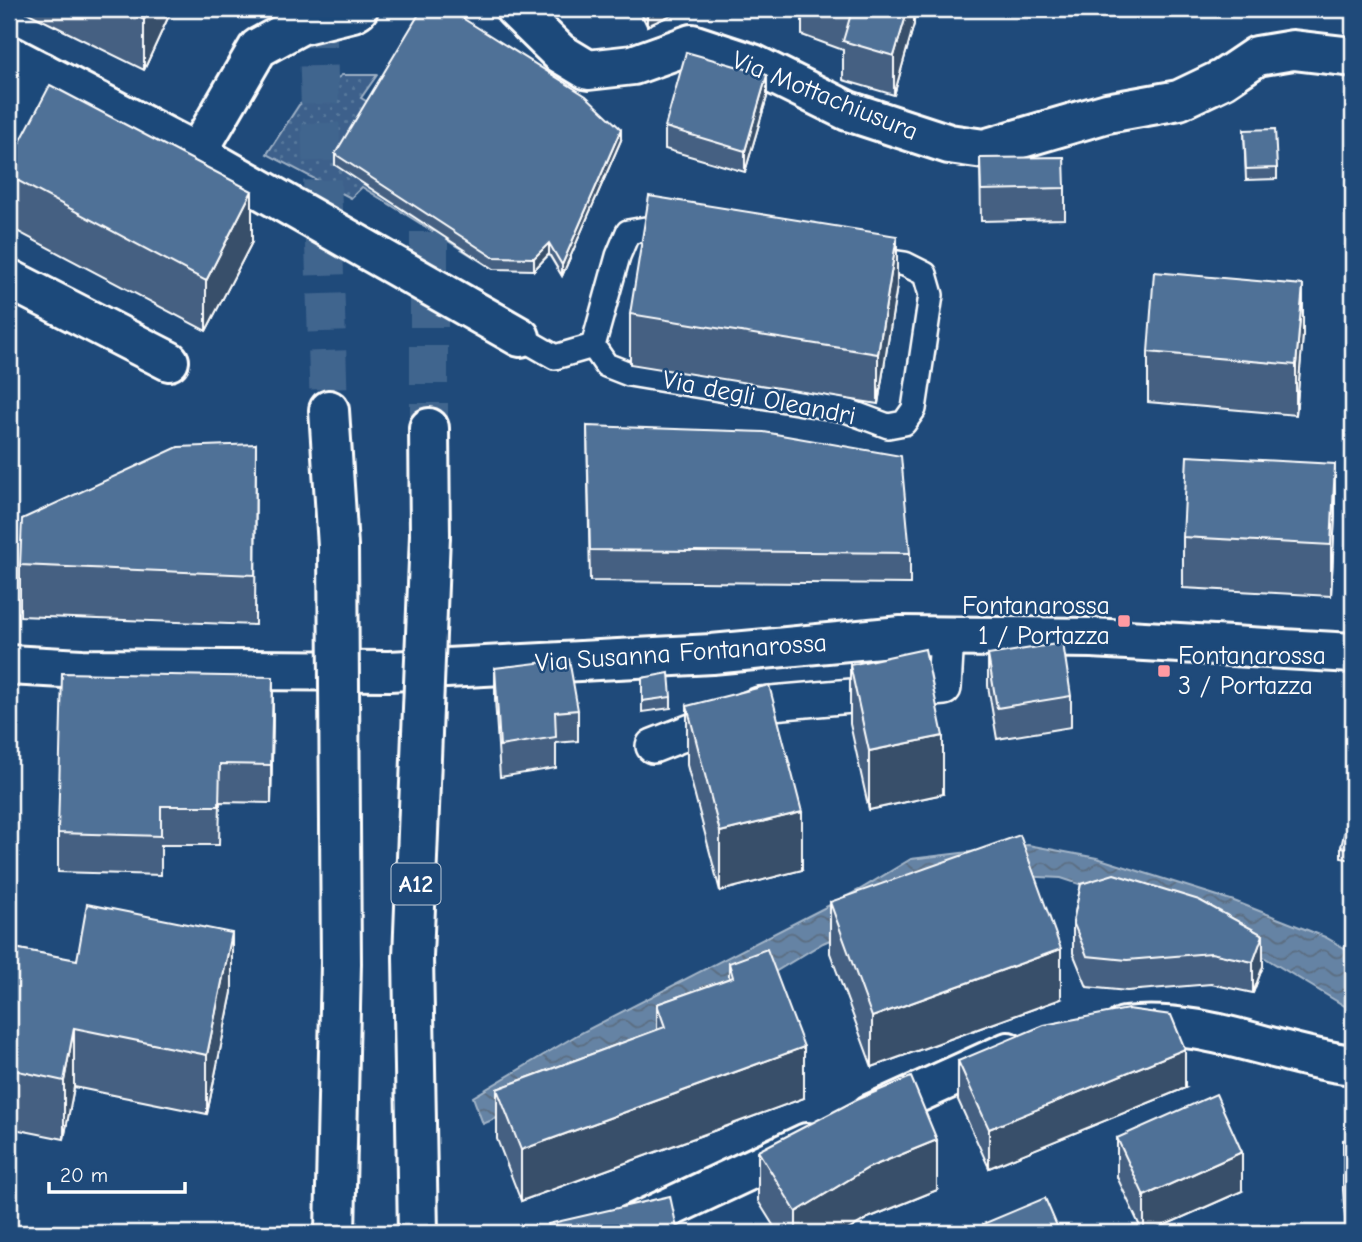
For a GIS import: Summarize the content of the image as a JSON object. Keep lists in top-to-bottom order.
{
  "streets": {
    "main road": ["Via Mottachiusura", "Via Susanna Fontanarossa", "A12"],
    "lane": ["Via degli Oleandri"]
  },
  "places": {
    "transit": ["Fontanarossa 1 / Portazza", "Fontanarossa 3 / Portazza"]
  },
  "scale_bar": "20 m"
}
